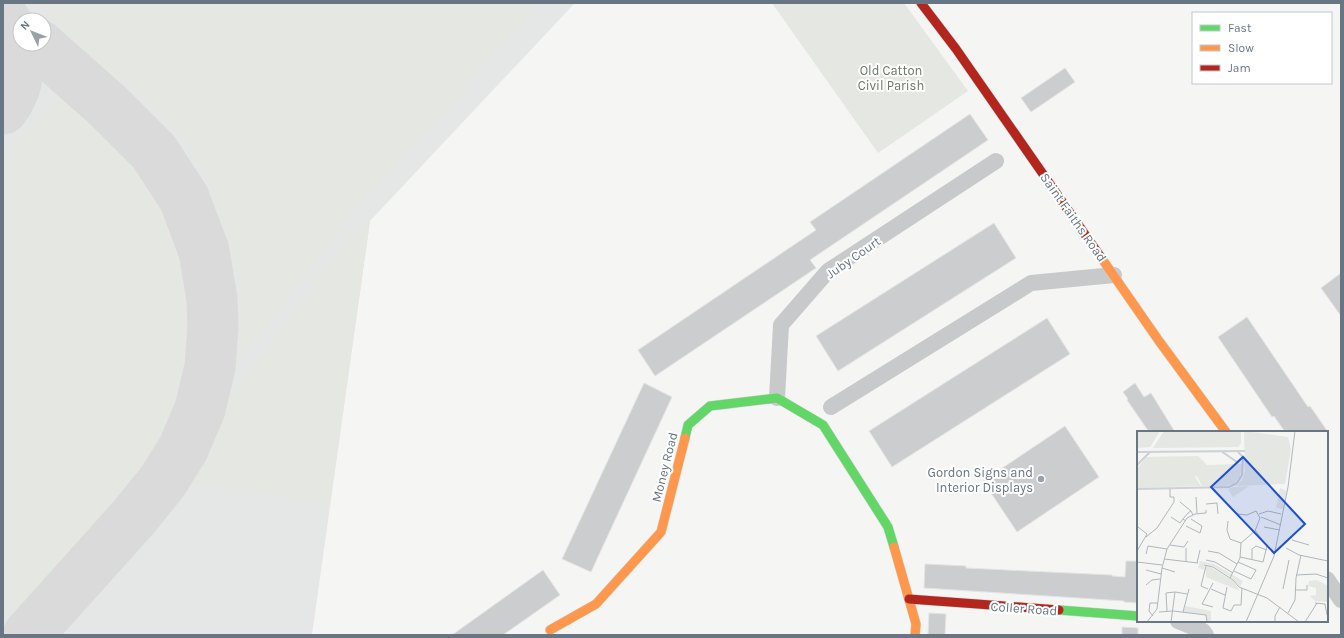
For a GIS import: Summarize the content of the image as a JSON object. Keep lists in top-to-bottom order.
{
  "streets": {
    "street": [
      "Saint Faiths Road",
      "Juby Court",
      "Money Road",
      "Coller Road"
    ]
  },
  "crossings": [
    ["Juby Court", "Money Road"]
  ],
  "parks": ["Old Catton Civil Parish"],
  "places": ["Gordon Signs and Interior Displays"],
  "legend": ["Fast", "Slow", "Jam"],
  "north": "top left"
}
